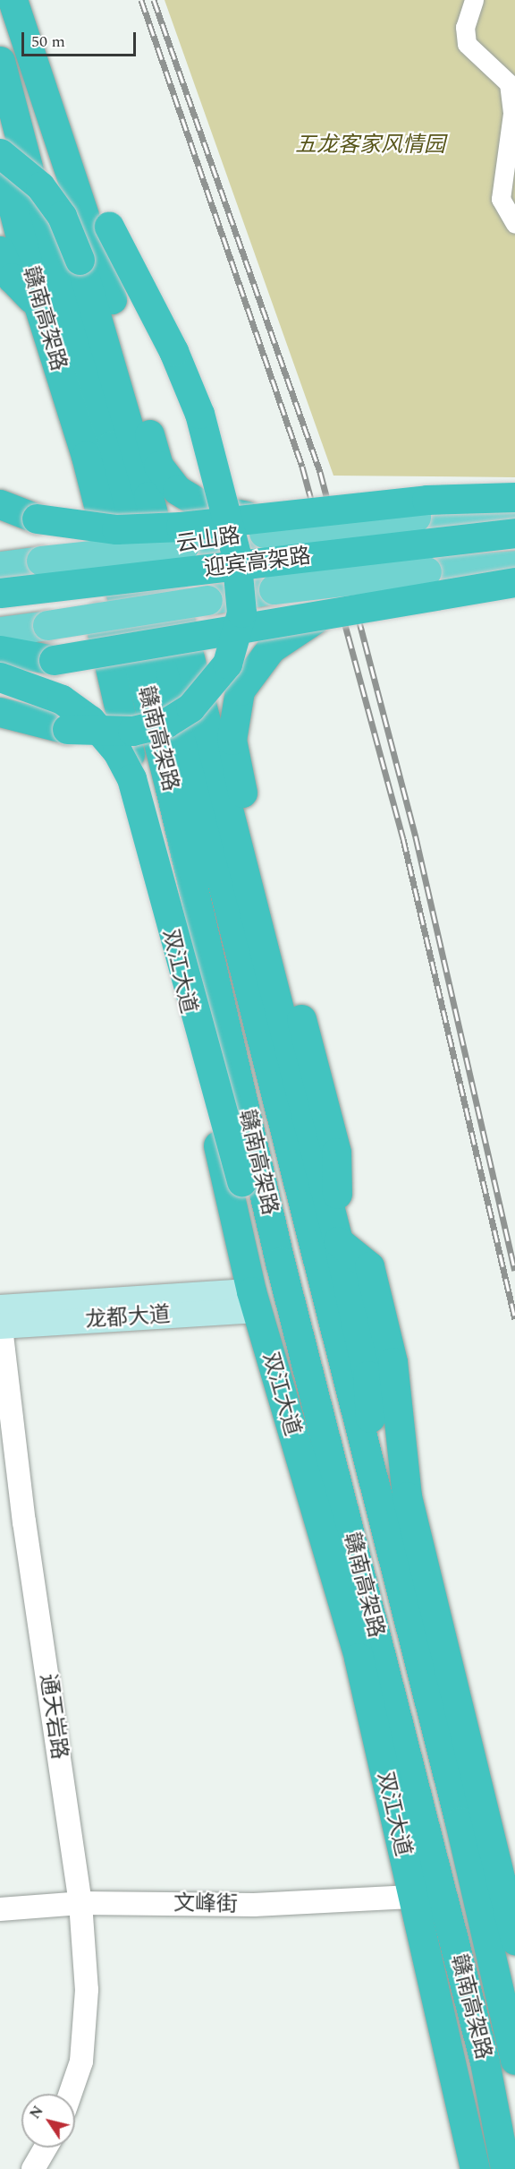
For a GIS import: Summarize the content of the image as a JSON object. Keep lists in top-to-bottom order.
{
  "streets": {
    "highway": ["赣南高架路", "迎宾高架路", "双江大道"],
    "main road": ["云山路", "龙都大道"],
    "street": ["通天岩路", "文峰街"]
  },
  "crossings": [
    ["双江大道", "龙都大道"],
    ["双江大道", "文峰街"],
    ["龙都大道", "通天岩路"],
    ["通天岩路", "文峰街"]
  ],
  "parks": ["五龙客家风情园"],
  "scale_bar": "50 m",
  "north": "top left"
}
